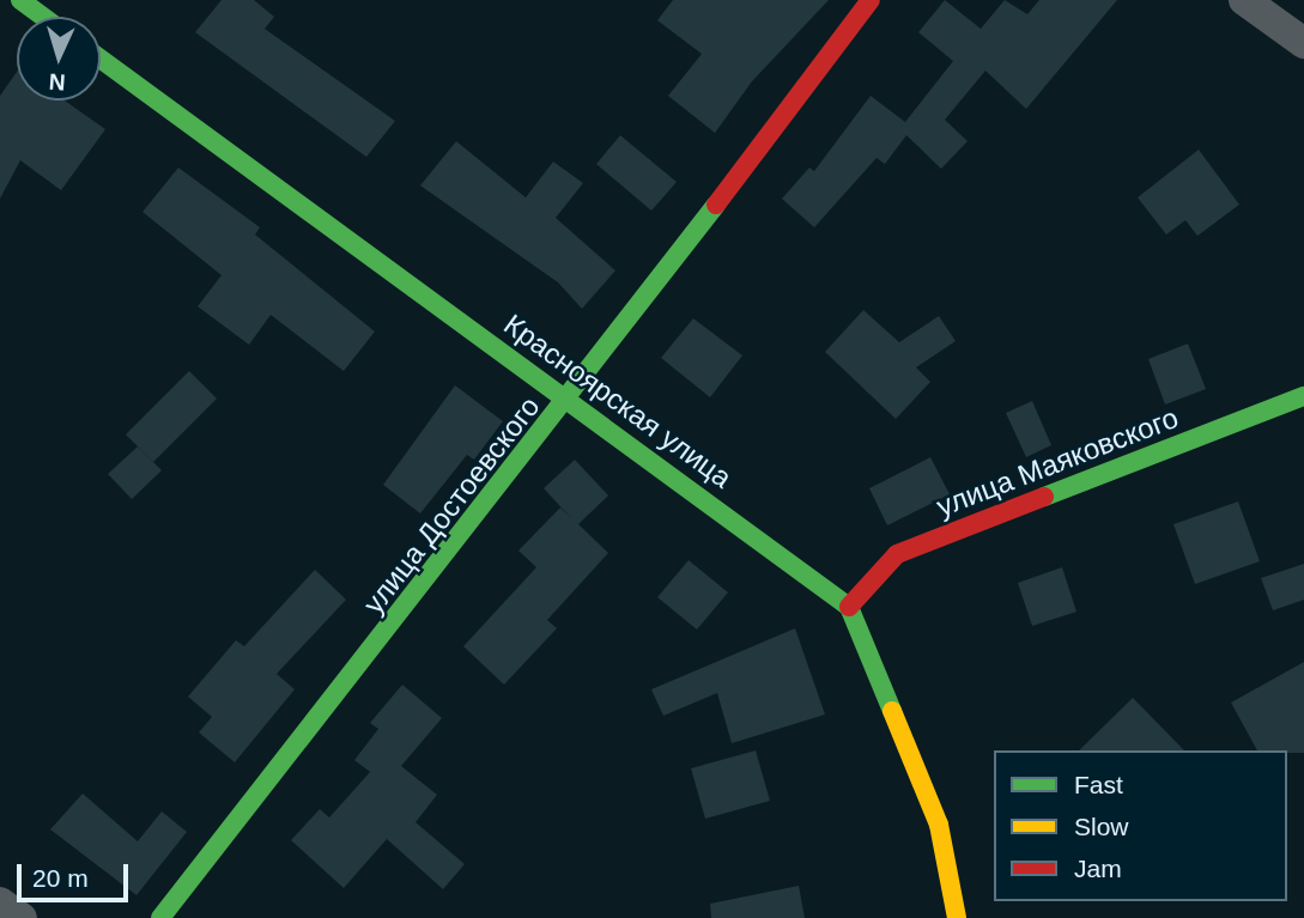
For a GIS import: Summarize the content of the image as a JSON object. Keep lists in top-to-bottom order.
{
  "streets": {
    "street": ["Красноярская улица", "улица Маяковского", "улица Достоевского"]
  },
  "crossings": [
    ["Красноярская улица", "улица Маяковского"],
    ["Красноярская улица", "улица Достоевского"]
  ],
  "legend": ["Fast", "Slow", "Jam"],
  "scale_bar": "20 m",
  "north": "bottom"
}
